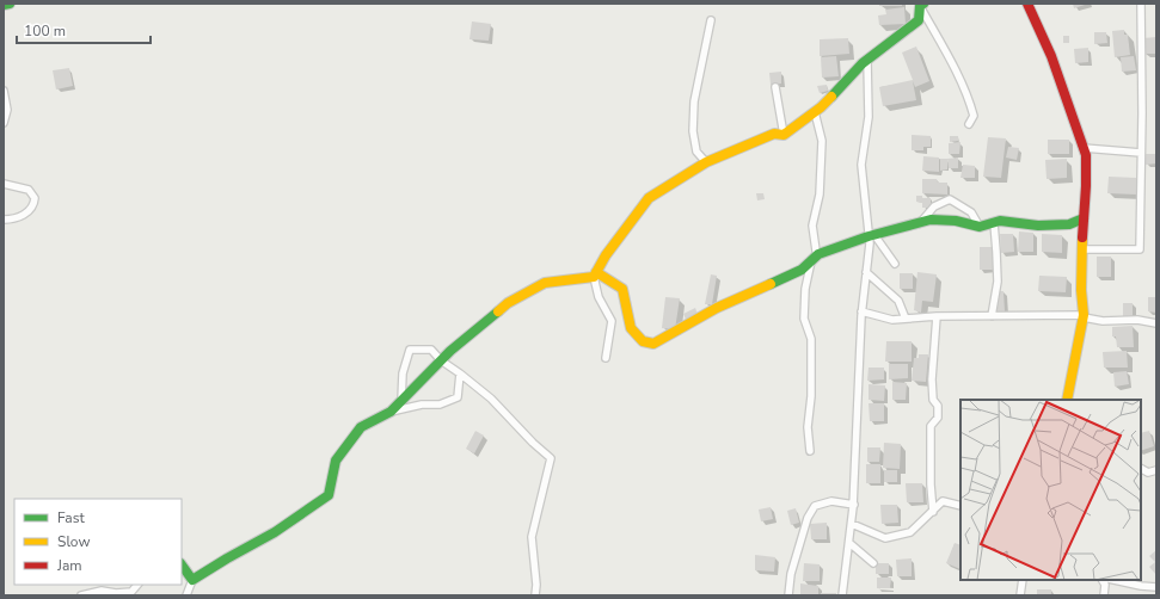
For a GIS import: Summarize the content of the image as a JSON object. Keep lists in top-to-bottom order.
{
  "legend": ["Fast", "Slow", "Jam"],
  "scale_bar": "100 m"
}
